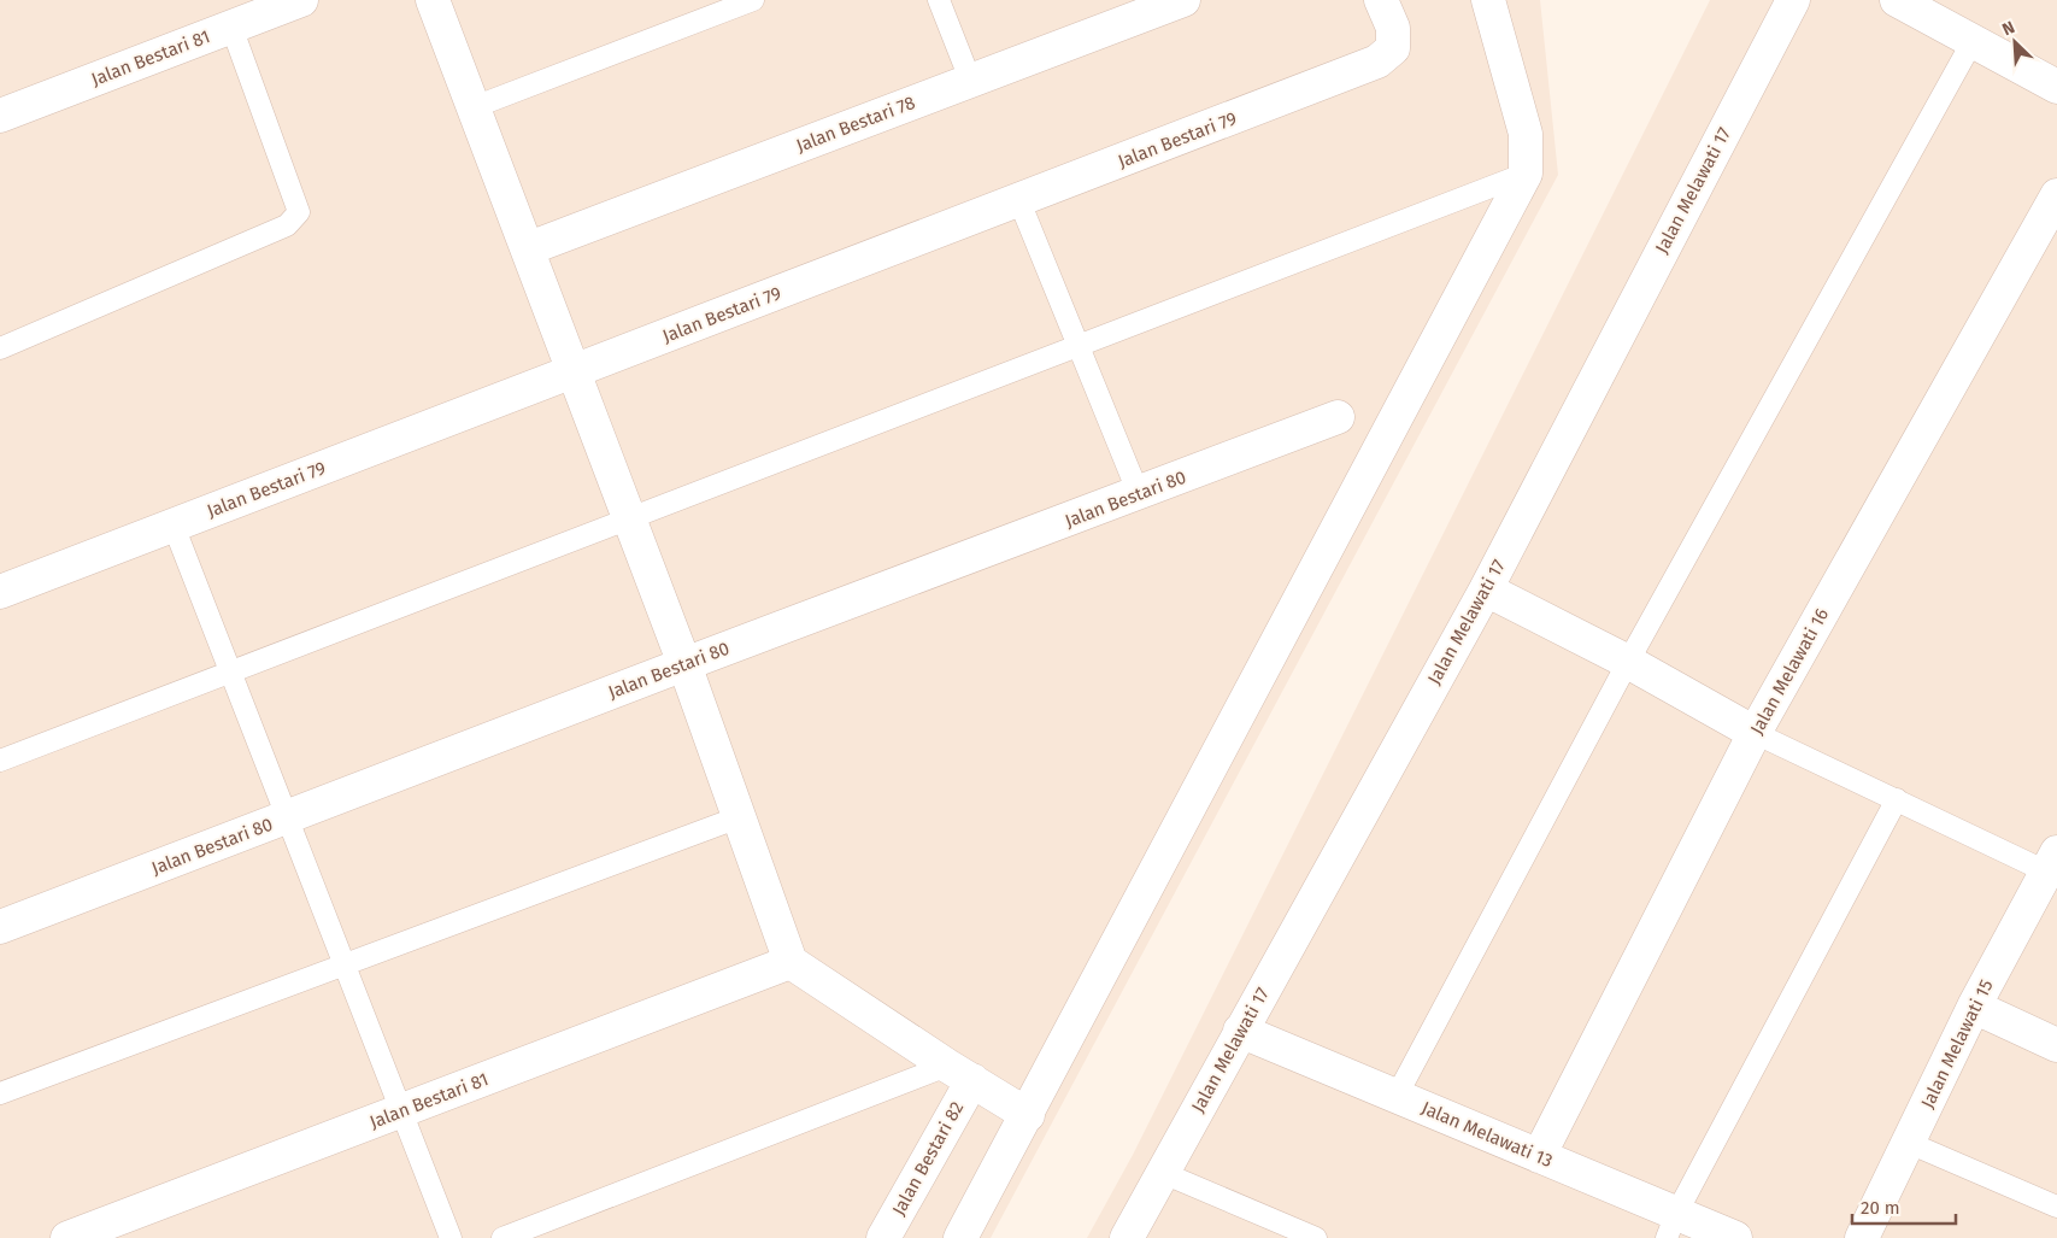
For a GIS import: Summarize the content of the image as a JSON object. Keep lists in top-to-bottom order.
{
  "streets": {
    "street": [
      "Jalan Bestari 81",
      "Jalan Bestari 78",
      "Jalan Bestari 79",
      "Jalan Melawati 17",
      "Jalan Bestari 80",
      "Jalan Melawati 16",
      "Jalan Melawati 15",
      "Jalan Melawati 13",
      "Jalan Bestari 82"
    ]
  },
  "crossings": [
    ["Jalan Melawati 17", "Jalan Melawati 13"],
    ["Jalan Melawati 16", "Jalan Melawati 13"]
  ],
  "scale_bar": "20 m",
  "north": "top left"
}
